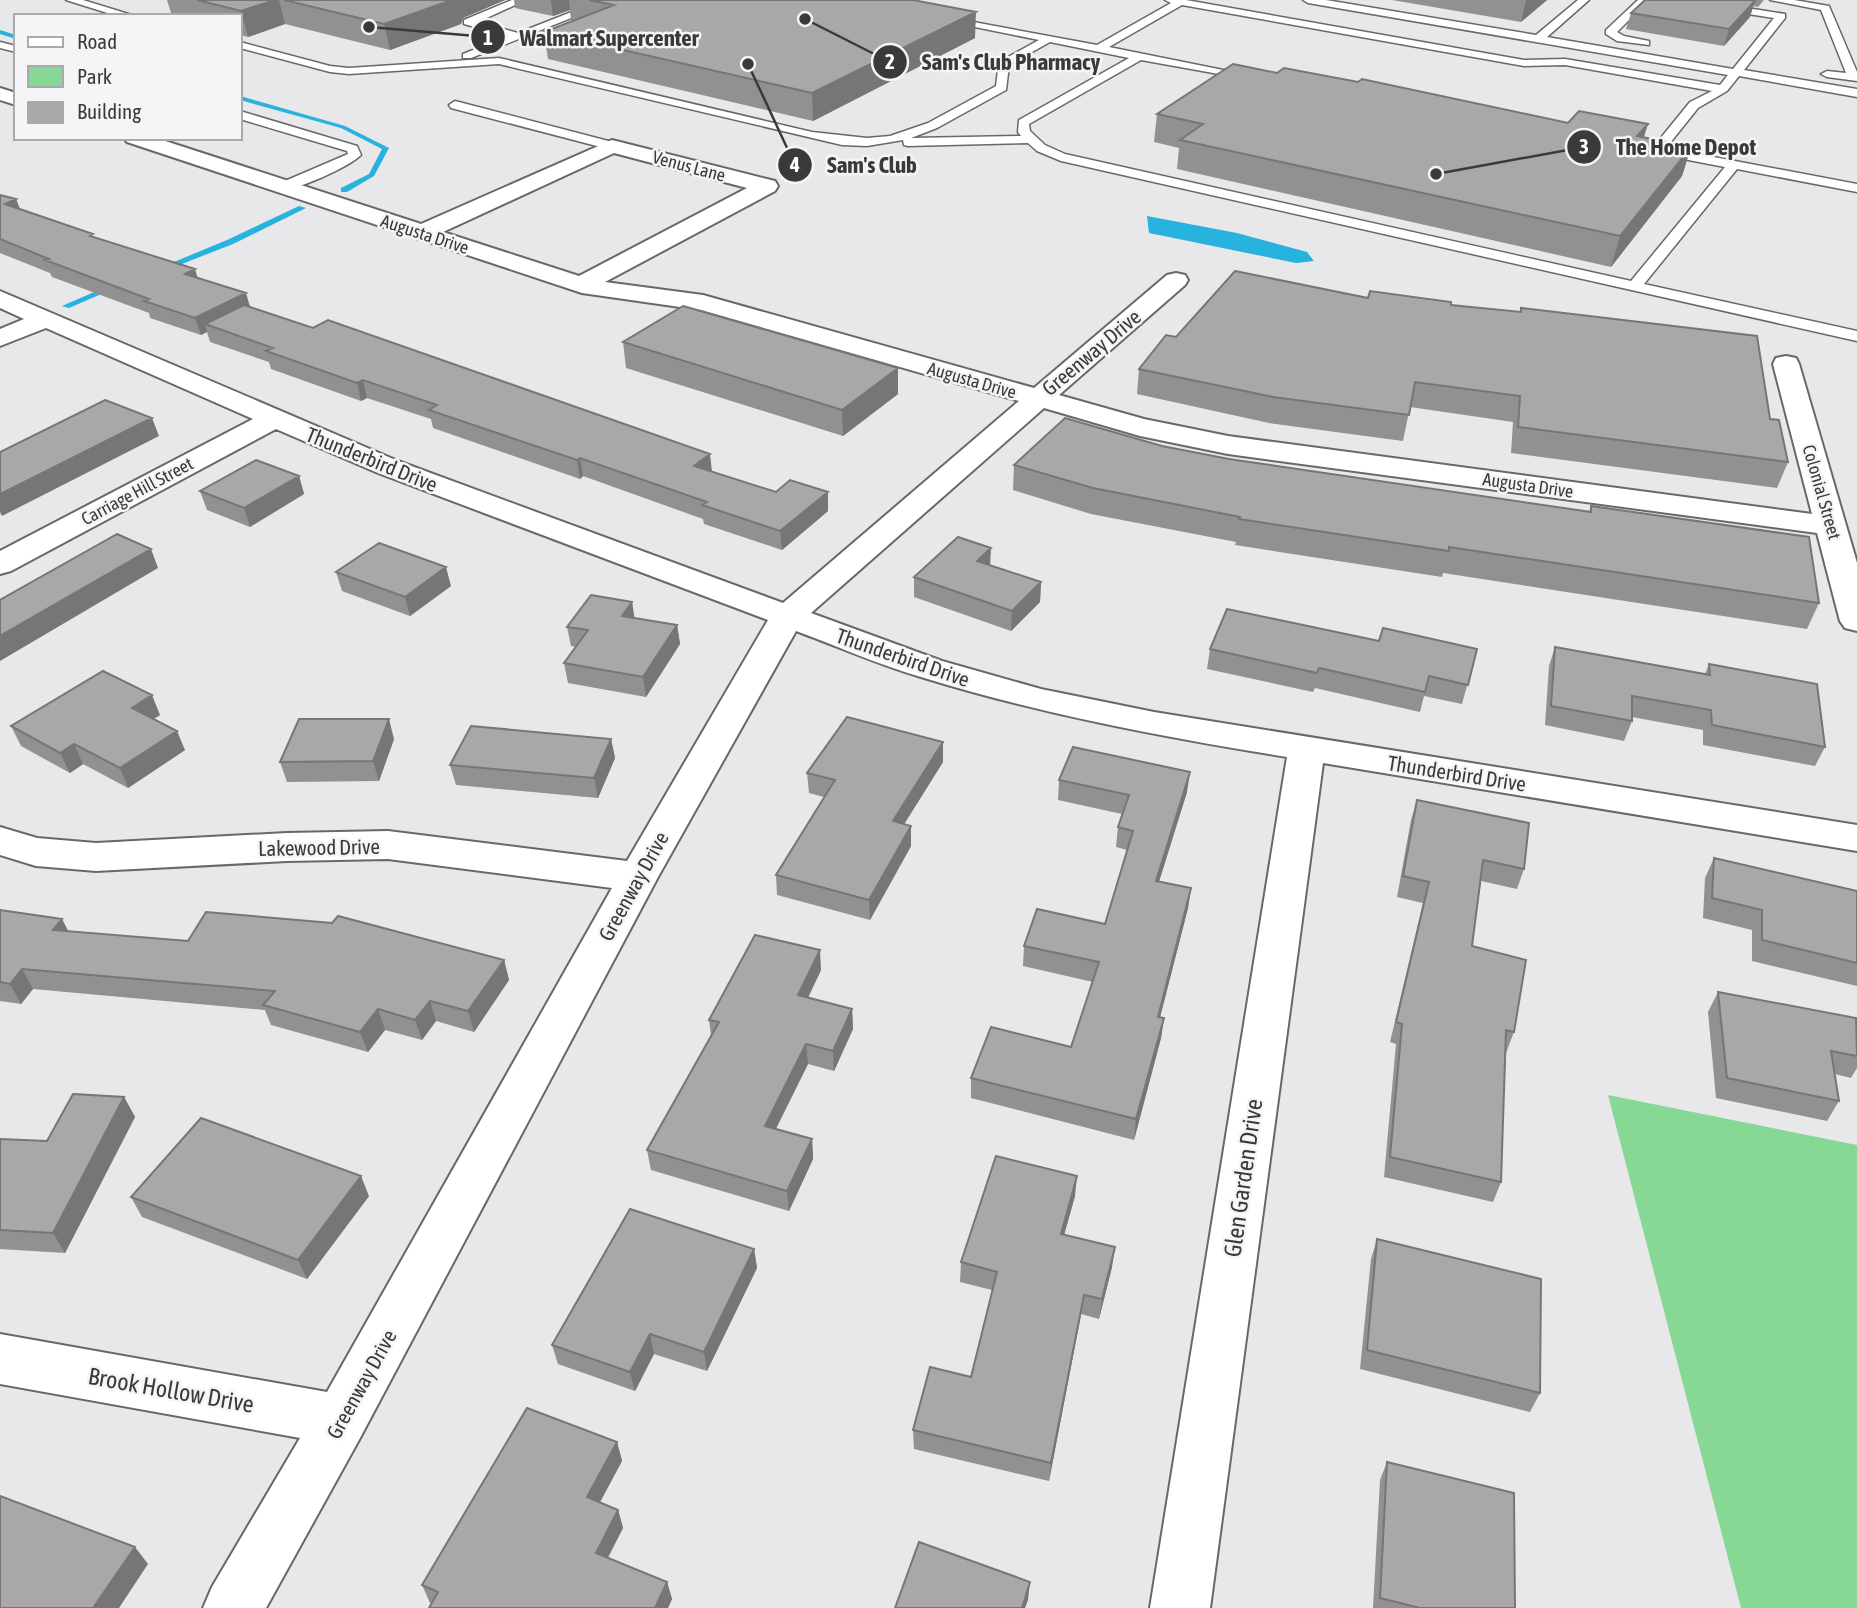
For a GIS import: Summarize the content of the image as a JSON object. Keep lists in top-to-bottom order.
{
  "streets": {
    "street": [
      "Venus Lane",
      "Augusta Drive",
      "Greenway Drive",
      "Thunderbird Drive",
      "Carriage Hill Street",
      "Colonial Street",
      "Lakewood Drive",
      "Glen Garden Drive",
      "Brook Hollow Drive"
    ]
  },
  "crossings": [
    ["Venus Lane", "Augusta Drive"],
    ["Augusta Drive", "Greenway Drive"],
    ["Augusta Drive", "Colonial Street"],
    ["Greenway Drive", "Thunderbird Drive"],
    ["Greenway Drive", "Lakewood Drive"],
    ["Greenway Drive", "Brook Hollow Drive"],
    ["Thunderbird Drive", "Carriage Hill Street"],
    ["Thunderbird Drive", "Glen Garden Drive"]
  ],
  "places": [
    "Sam's Club Pharmacy",
    "Walmart Supercenter",
    "Sam's Club",
    "The Home Depot"
  ],
  "legend": ["Road", "Park", "Building"]
}
